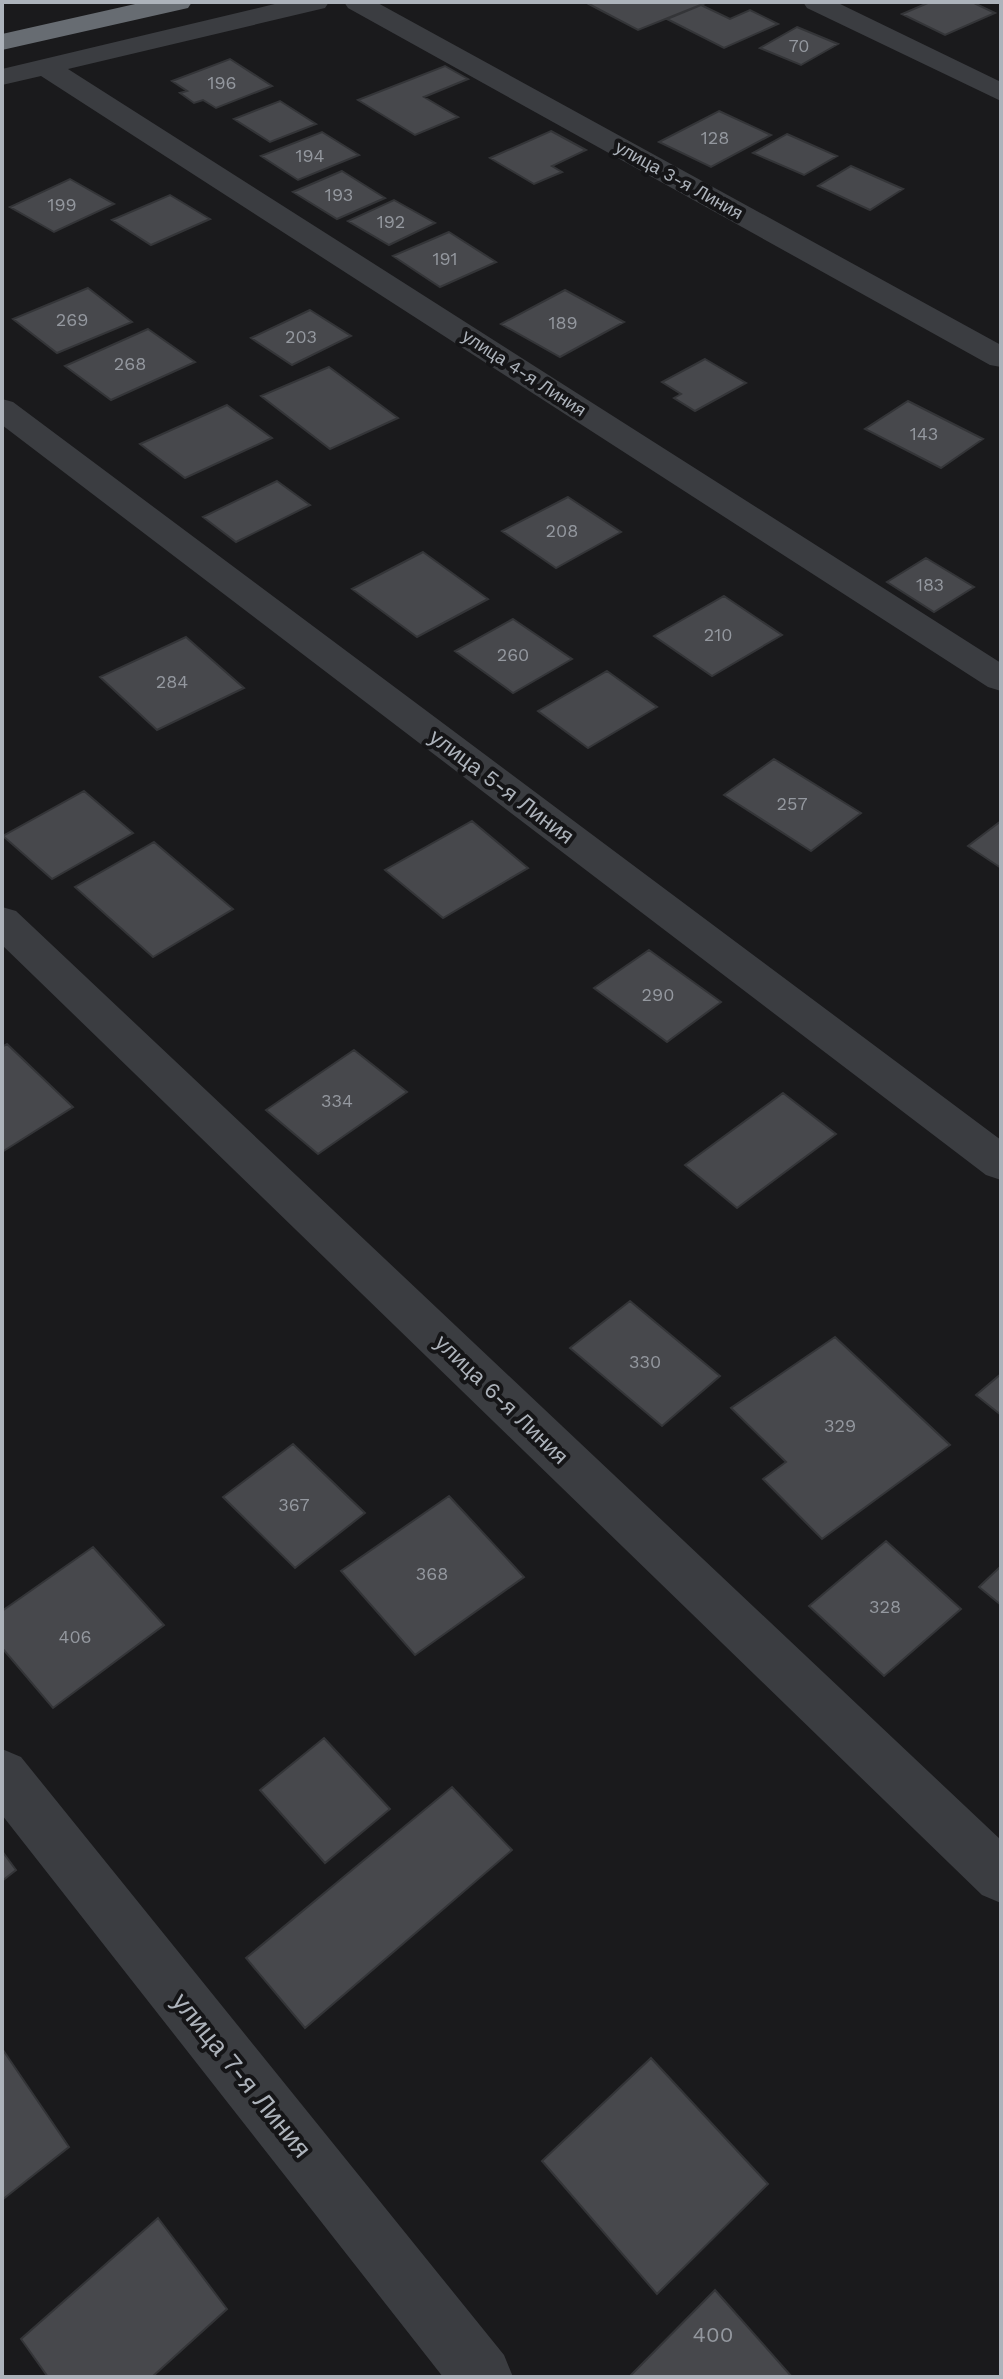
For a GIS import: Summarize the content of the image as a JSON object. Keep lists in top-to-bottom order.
{
  "streets": {
    "street": [
      "улица 3-я Линия",
      "улица 4-я Линия",
      "улица 5-я Линия",
      "улица 6-я Линия",
      "улица 7-я Линия"
    ]
  },
  "house_numbers": [
    "70",
    "196",
    "128",
    "194",
    "193",
    "199",
    "192",
    "191",
    "269",
    "189",
    "203",
    "268",
    "143",
    "208",
    "183",
    "210",
    "260",
    "284",
    "257",
    "290",
    "334",
    "330",
    "329",
    "367",
    "368",
    "328",
    "406",
    "400"
  ]
}
